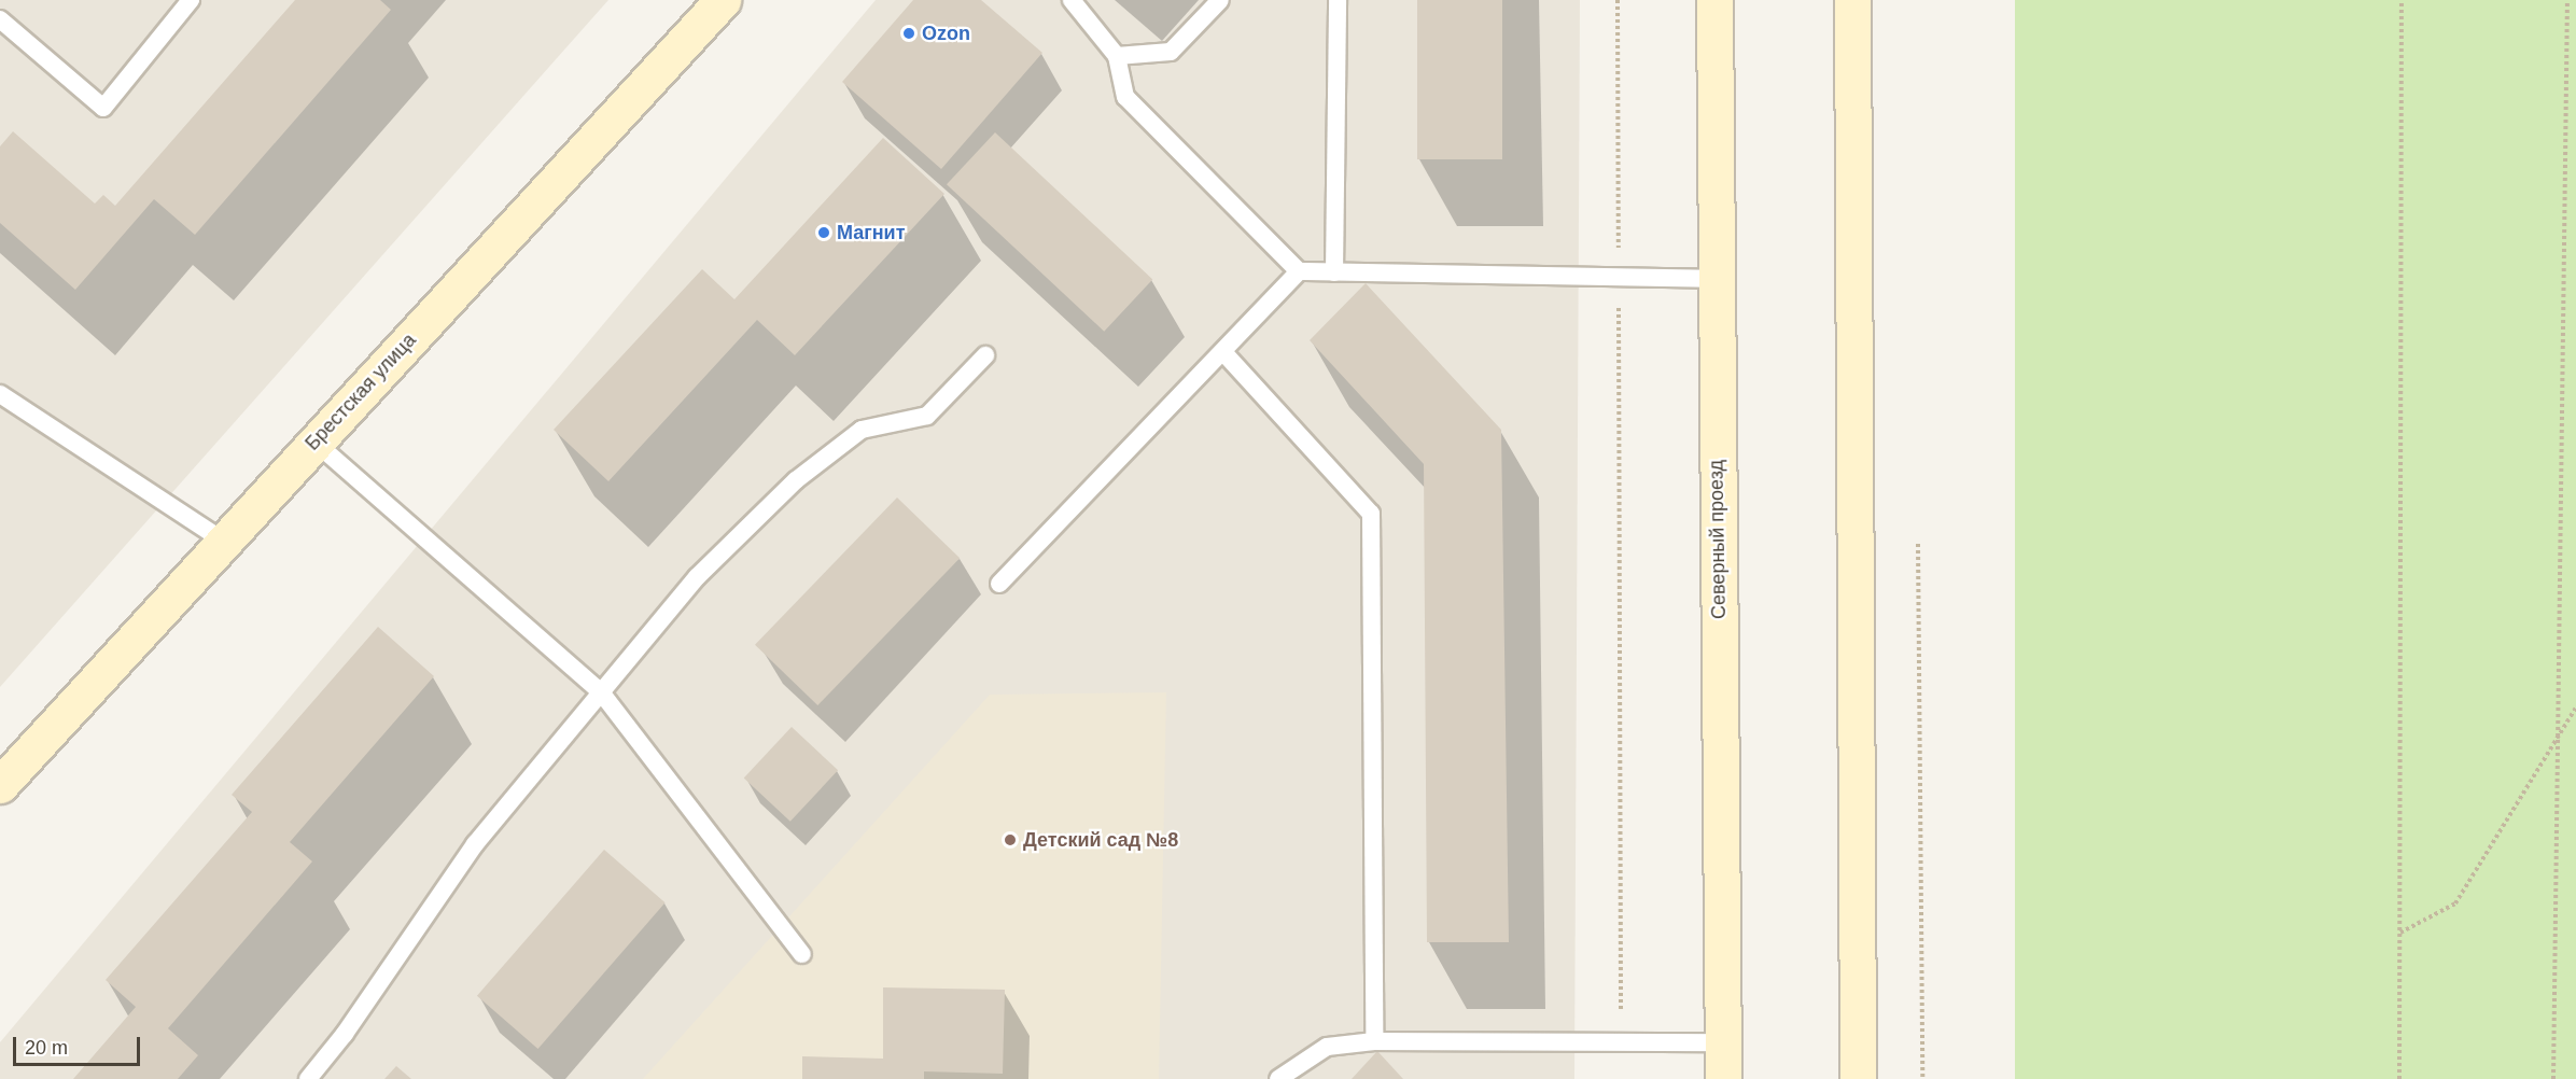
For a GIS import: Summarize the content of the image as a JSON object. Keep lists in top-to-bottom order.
{
  "streets": {
    "main road": ["Брестская улица", "Северный проезд"]
  },
  "places": ["Ozon", "Магнит", "Детский сад №8"],
  "scale_bar": "20 m"
}
